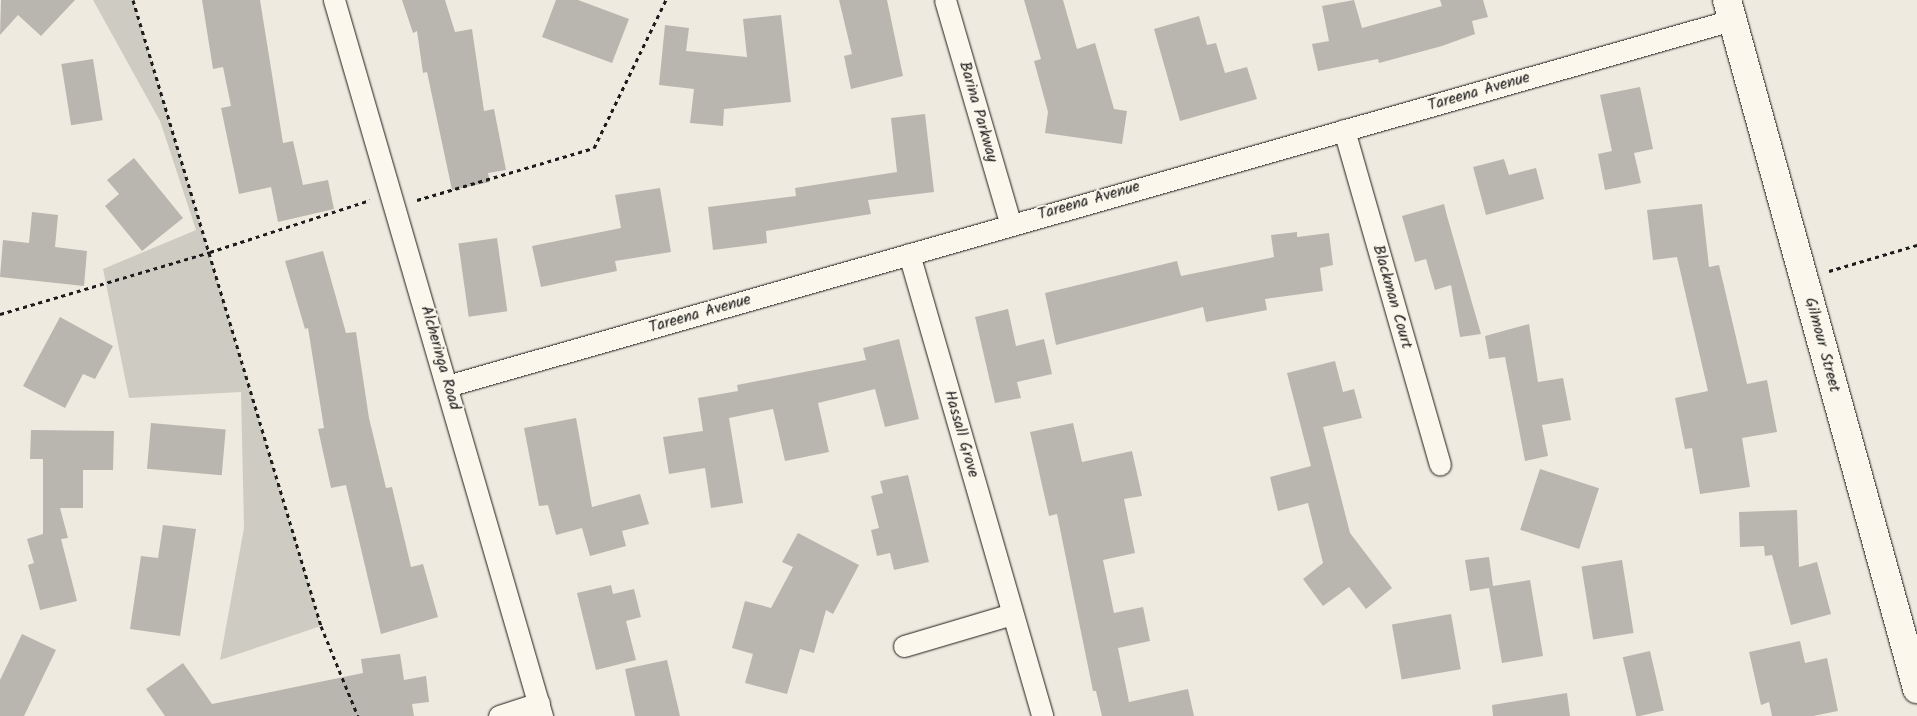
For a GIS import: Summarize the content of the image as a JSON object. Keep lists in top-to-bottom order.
{
  "streets": {
    "main road": ["Gilmour Street"],
    "street": [
      "Tareena Avenue",
      "Barina Parkway",
      "Blackman Court",
      "Alcheringa Road",
      "Hassall Grove"
    ]
  },
  "crossings": [
    ["Tareena Avenue", "Barina Parkway"],
    ["Tareena Avenue", "Blackman Court"],
    ["Tareena Avenue", "Gilmour Street"],
    ["Tareena Avenue", "Alcheringa Road"],
    ["Tareena Avenue", "Hassall Grove"]
  ]
}
